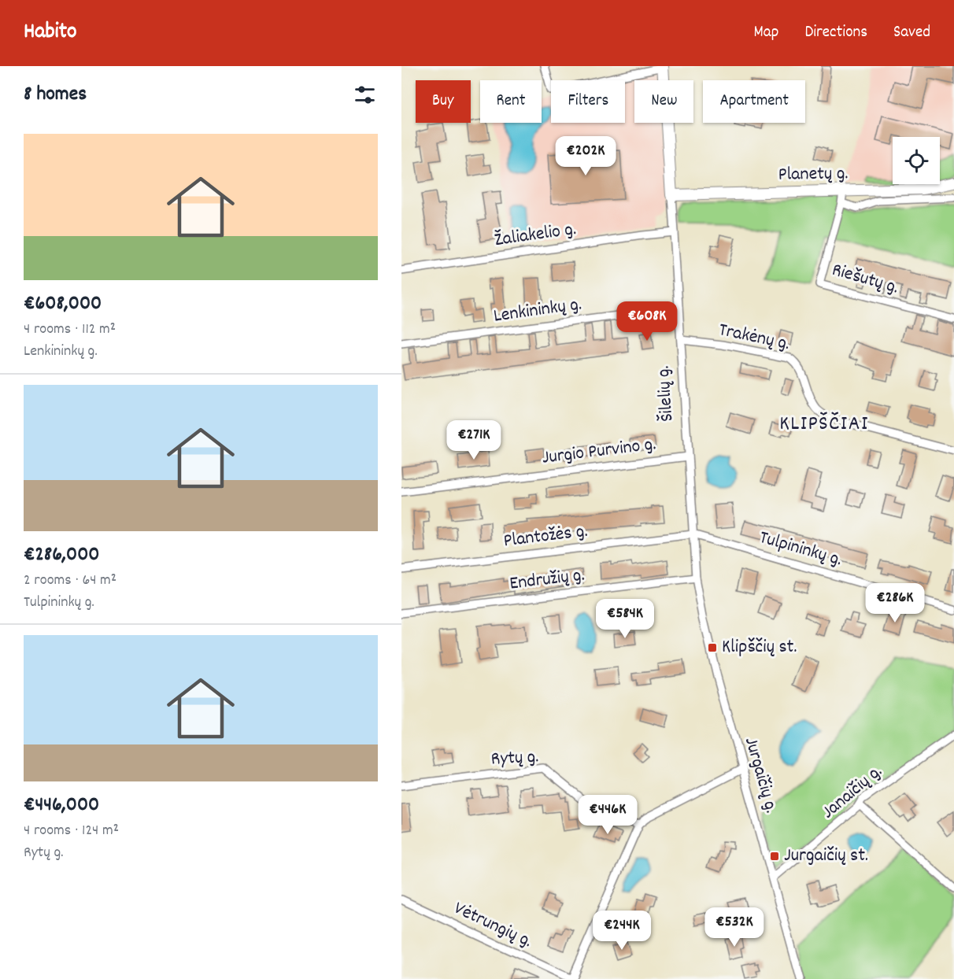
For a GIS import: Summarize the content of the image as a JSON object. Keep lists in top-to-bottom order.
{
  "streets": {
    "main road": ["Planetų g.", "Šilelių g."],
    "street": [
      "Žaliakelio g.",
      "Riešutų g.",
      "Lenkininkų g.",
      "Trakėnų g.",
      "Jurgio Purvino g.",
      "Plantožės g.",
      "Tulpininkų g.",
      "Endružių g.",
      "Rytų g.",
      "Jurgaičių g.",
      "Janaičių g.",
      "Vėtrungių g."
    ]
  },
  "crossings": [
    ["Planetų g.", "Šilelių g."],
    ["Žaliakelio g.", "Šilelių g."],
    ["Lenkininkų g.", "Šilelių g."],
    ["Trakėnų g.", "Šilelių g."],
    ["Šilelių g.", "Jurgio Purvino g."],
    ["Šilelių g.", "Plantožės g."],
    ["Šilelių g.", "Tulpininkų g."],
    ["Šilelių g.", "Endružių g."],
    ["Šilelių g.", "Jurgaičių g."],
    ["Plantožės g.", "Tulpininkų g."],
    ["Endružių g.", "Jurgaičių g."],
    ["Jurgaičių g.", "Janaičių g."]
  ],
  "districts": ["KLIPŠČIAI"],
  "places": {
    "transit": ["Klipščių st.", "Jurgaičių st."]
  },
  "page": {
    "header": "Habito",
    "nav": ["Map", "Directions", "Saved"],
    "heading": "8 homes",
    "chip": [
      "Buy",
      "Rent",
      "Filters",
      "New",
      "Apartment"
    ],
    "list": [
      {
        "name": "€608,000",
        "note": "4 rooms · 112 m² · Lenkininkų g."
      },
      {
        "name": "€286,000",
        "note": "2 rooms · 64 m² · Tulpininkų g."
      },
      {
        "name": "€446,000",
        "note": "4 rooms · 124 m² · Rytų g."
      }
    ],
    "price": [
      "€202K",
      "€608K",
      "€271K",
      "€286K",
      "€584K",
      "€446K",
      "€532K",
      "€244K"
    ]
  }
}
